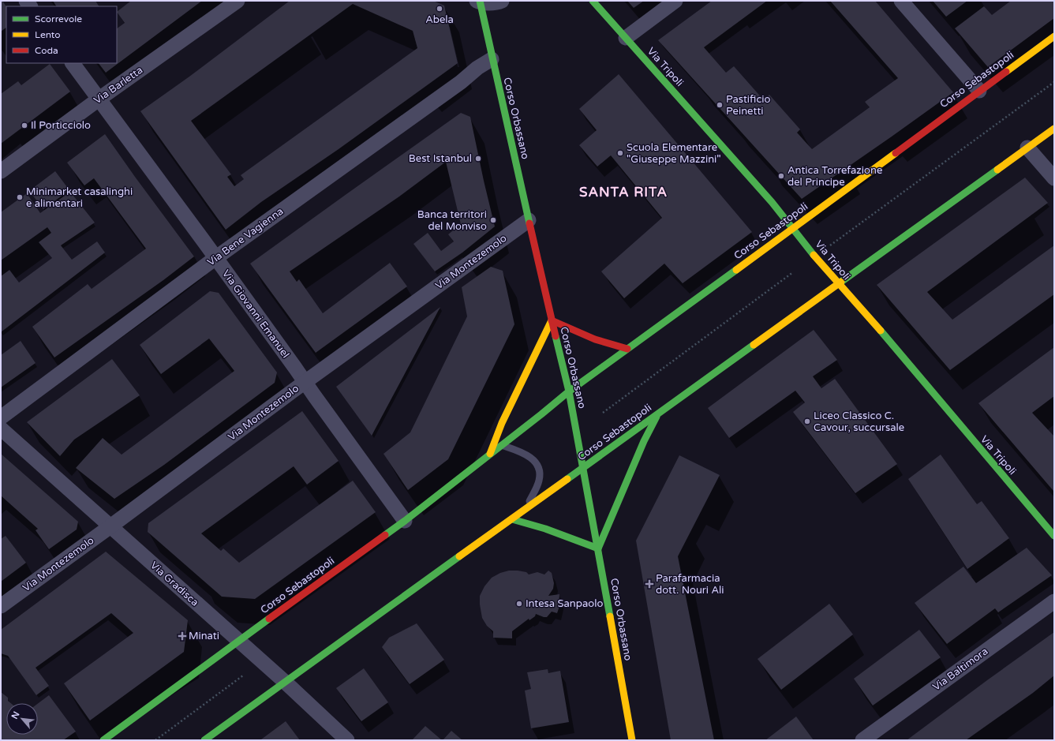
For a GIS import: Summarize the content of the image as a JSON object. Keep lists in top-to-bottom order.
{
  "streets": {
    "street": [
      "Via Tripoli",
      "Corso Sebastopoli",
      "Via Barletta",
      "Corso Orbassano",
      "Via Bene Vagienna",
      "Via Montezemolo",
      "Via Giovanni Emanuel",
      "Via Gradisca",
      "Via Baltimora"
    ]
  },
  "crossings": [
    ["Via Tripoli", "Corso Sebastopoli"],
    ["Corso Sebastopoli", "Corso Orbassano"],
    ["Corso Sebastopoli", "Via Giovanni Emanuel"],
    ["Corso Sebastopoli", "Via Gradisca"],
    ["Via Barletta", "Via Giovanni Emanuel"],
    ["Corso Orbassano", "Via Bene Vagienna"],
    ["Corso Orbassano", "Via Montezemolo"],
    ["Via Bene Vagienna", "Via Giovanni Emanuel"],
    ["Via Montezemolo", "Via Giovanni Emanuel"],
    ["Via Montezemolo", "Via Gradisca"]
  ],
  "districts": ["SANTA RITA"],
  "places": {
    "other": [
      "Abela",
      "Pastificio Peinetti",
      "Il Porticciolo",
      "Scuola Elementare \"Giuseppe Mazzini\"",
      "Best Istanbul",
      "Antica Torrefazione del Principe",
      "Minimarket casalinghi e alimentari",
      "Banca territori del Monviso",
      "Liceo Classico C. Cavour, succursale",
      "Intesa Sanpaolo"
    ],
    "health": ["Parafarmacia dott. Nouri Ali", "Minati"]
  },
  "legend": ["Scorrevole", "Lento", "Coda"],
  "north": "top left"
}
